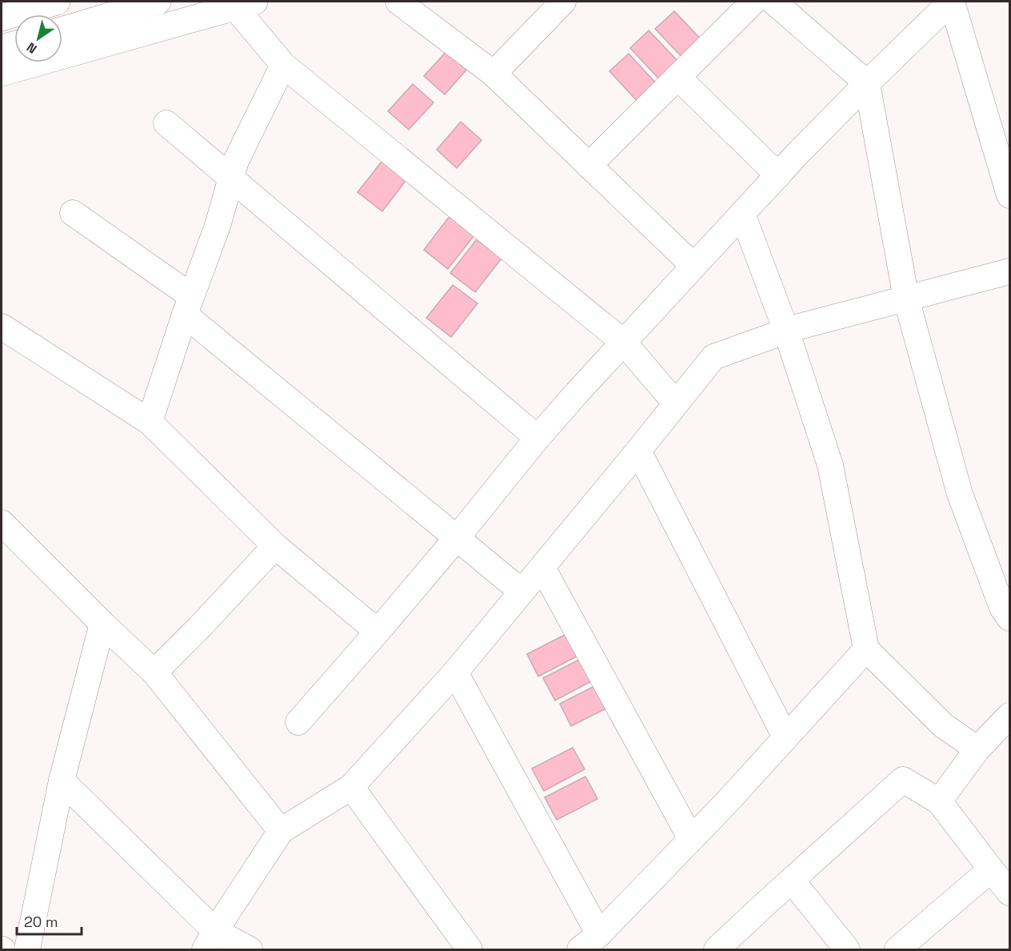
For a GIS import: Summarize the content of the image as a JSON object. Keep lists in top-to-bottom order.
{
  "scale_bar": "20 m",
  "north": "bottom left"
}
